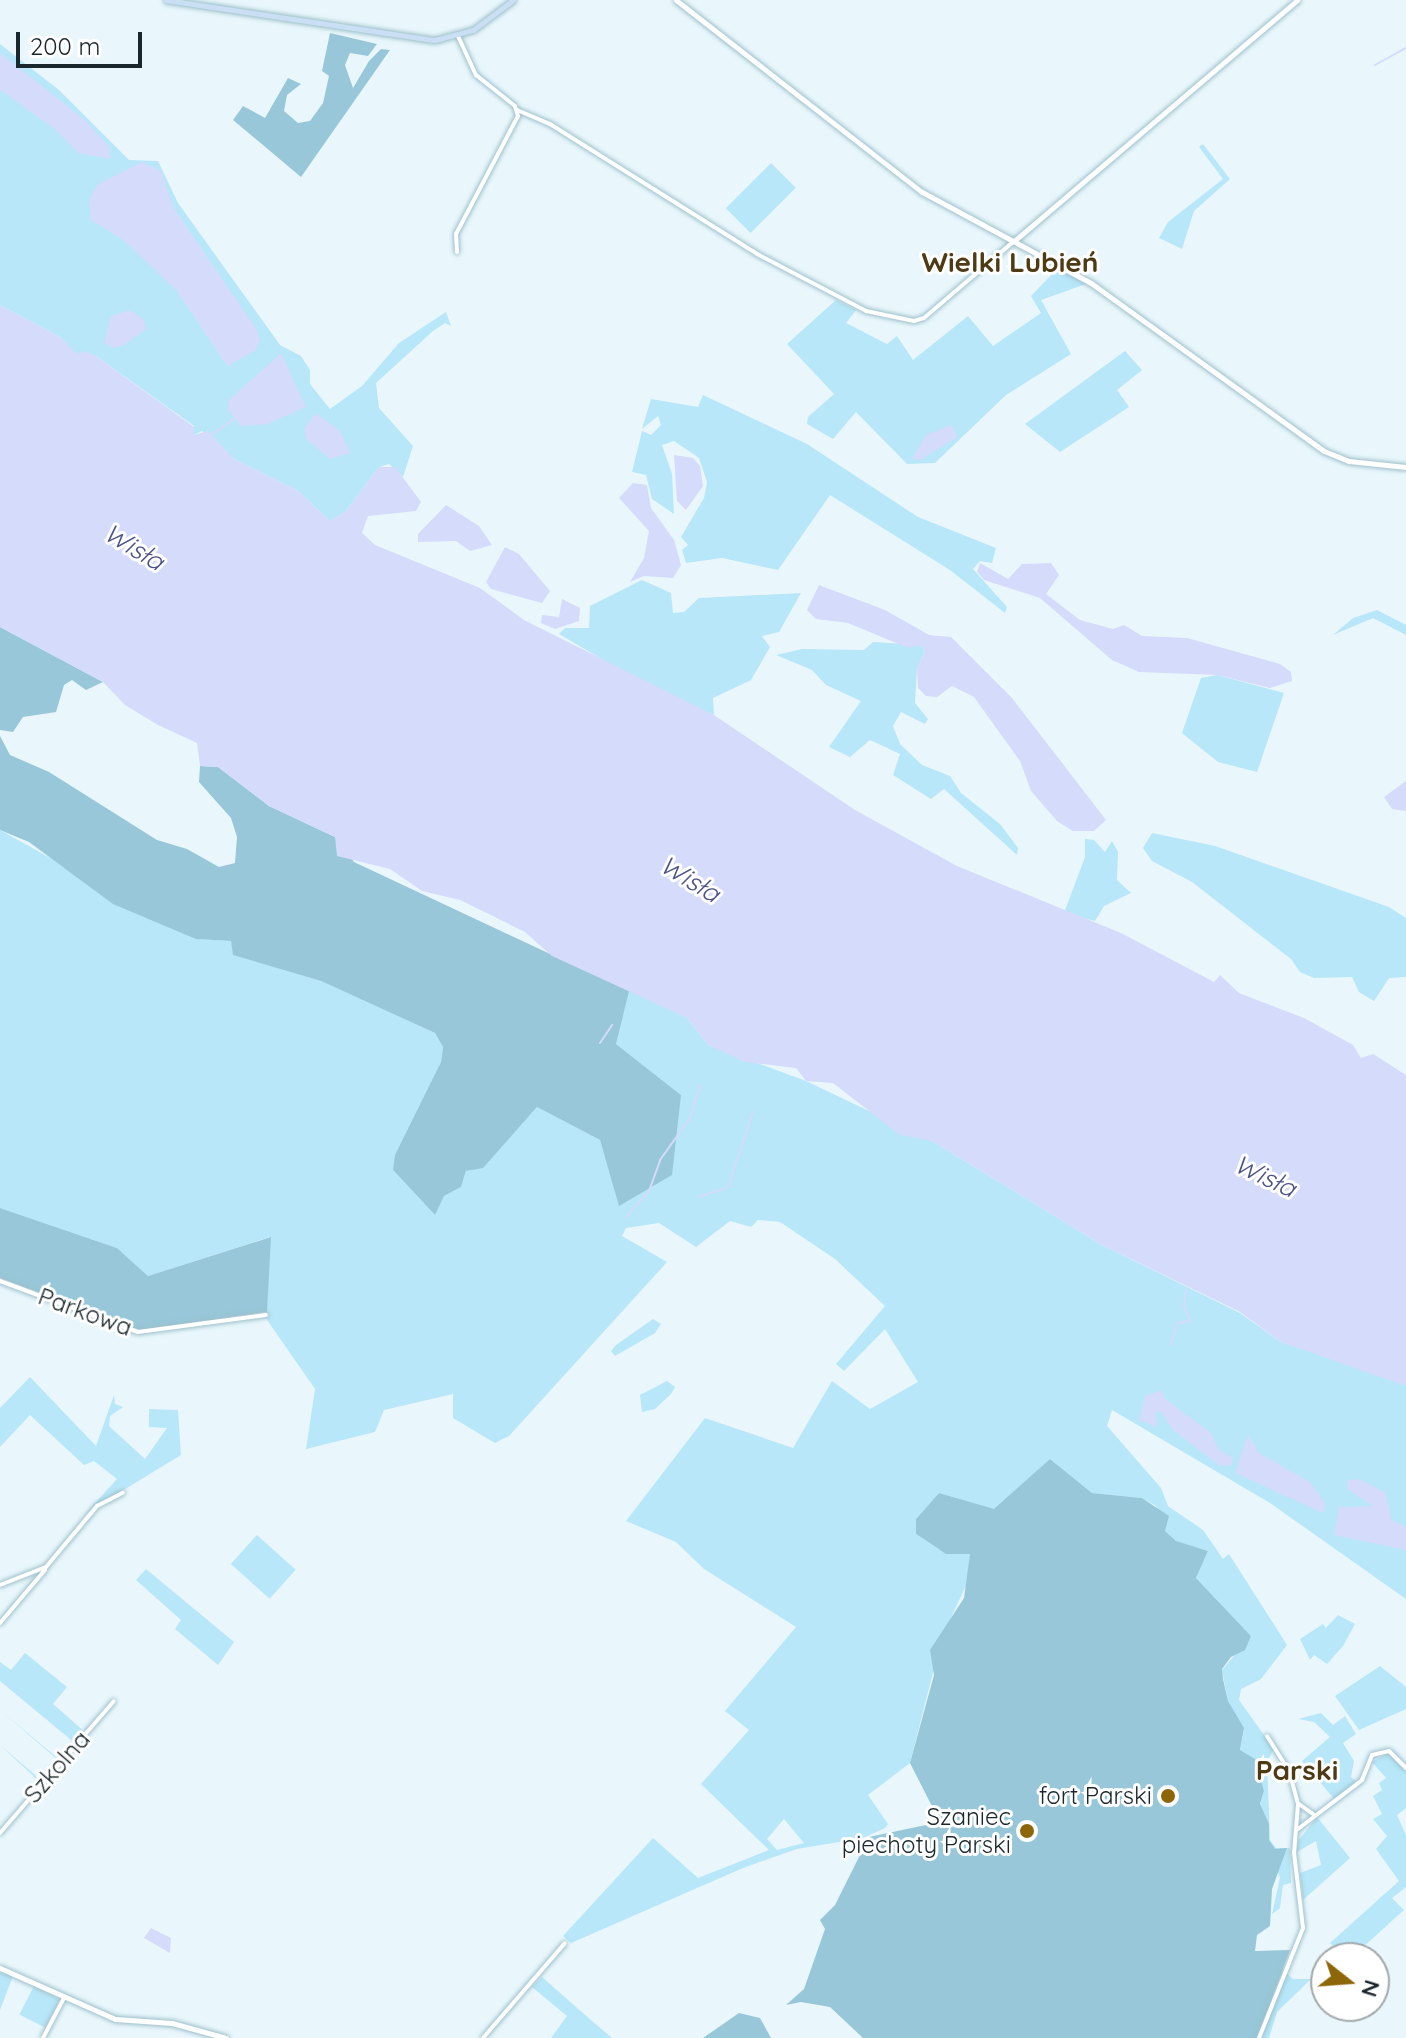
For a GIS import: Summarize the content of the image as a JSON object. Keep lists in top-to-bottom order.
{
  "streets": {
    "street": ["Parkowa", "Szkolna"]
  },
  "districts": ["Wielki Lubień", "Parski"],
  "water": ["Wisła"],
  "places": ["fort Parski", "Szaniec piechoty Parski"],
  "scale_bar": "200 m",
  "north": "right"
}
